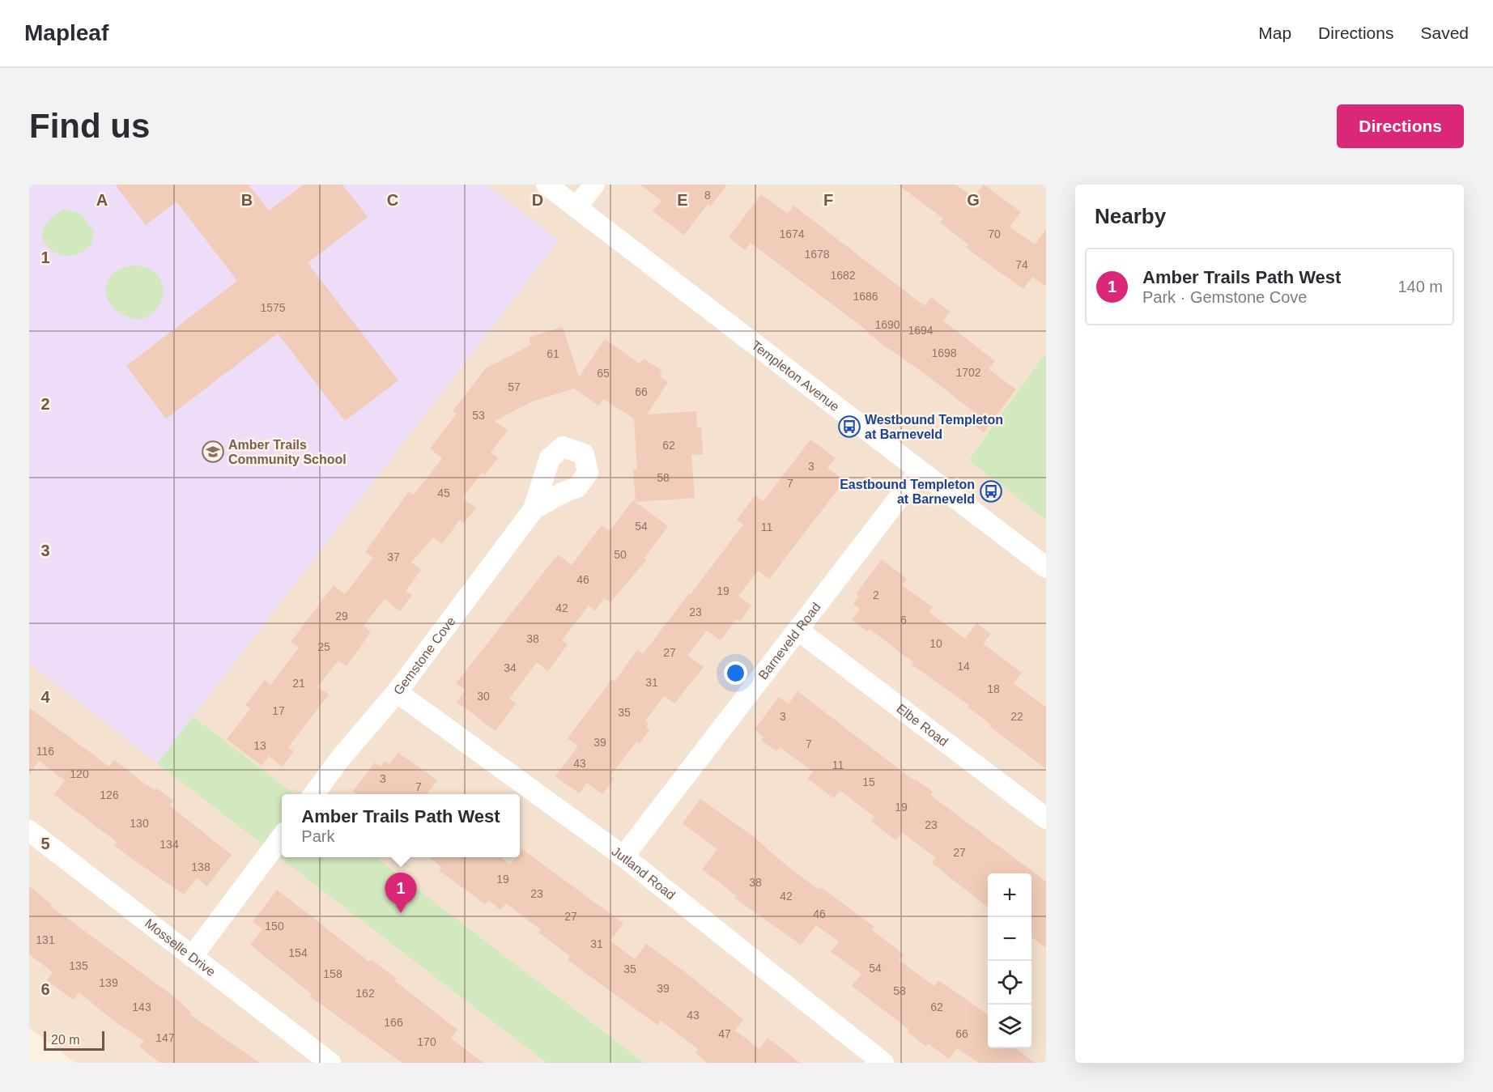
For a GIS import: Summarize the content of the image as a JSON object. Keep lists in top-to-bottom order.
{
  "streets": {
    "street": [
      "Templeton Avenue",
      "Barneveld Road",
      "Gemstone Cove",
      "Elbe Road",
      "Jutland Road",
      "Mosselle Drive"
    ]
  },
  "crossings": [
    ["Templeton Avenue", "Barneveld Road"],
    ["Barneveld Road", "Elbe Road"],
    ["Barneveld Road", "Jutland Road"],
    ["Gemstone Cove", "Jutland Road"]
  ],
  "places": {
    "bus stop": ["Westbound Templeton at Barneveld", "Eastbound Templeton at Barneveld"],
    "school or university": ["Amber Trails Community School"]
  },
  "house_numbers": [
    "8",
    "1674",
    "70",
    "1678",
    "74",
    "1682",
    "1686",
    "1575",
    "1690",
    "1694",
    "1698",
    "61",
    "1702",
    "65",
    "57",
    "66",
    "53",
    "62",
    "3",
    "58",
    "7",
    "45",
    "54",
    "11",
    "50",
    "37",
    "46",
    "19",
    "2",
    "42",
    "23",
    "29",
    "6",
    "38",
    "10",
    "25",
    "27",
    "14",
    "34",
    "31",
    "21",
    "18",
    "30",
    "17",
    "35",
    "3",
    "22",
    "39",
    "7",
    "13",
    "116",
    "43",
    "11",
    "120",
    "3",
    "15",
    "7",
    "126",
    "19",
    "130",
    "23",
    "134",
    "27",
    "138",
    "19",
    "38",
    "23",
    "42",
    "46",
    "27",
    "150",
    "131",
    "31",
    "154",
    "135",
    "54",
    "35",
    "158",
    "139",
    "39",
    "58",
    "162",
    "143",
    "62",
    "43",
    "166",
    "47",
    "66",
    "147",
    "170"
  ],
  "scale_bar": "20 m",
  "page": {
    "header": "Mapleaf",
    "nav": ["Map", "Directions", "Saved"],
    "buttons": "Directions",
    "title": "Find us",
    "heading": "Nearby",
    "list": [
      {
        "mark": "1",
        "name": "Amber Trails Path West",
        "note": "Park · Gemstone Cove",
        "value": "140 m"
      }
    ],
    "popup": ["Amber Trails Path West", "Park"],
    "pins": "1",
    "map_buttons": ["+", "−"],
    "scale": "20 m"
  },
  "grid": {
    "columns": [
      "A",
      "B",
      "C",
      "D",
      "E",
      "F",
      "G"
    ],
    "rows": [
      "1",
      "2",
      "3",
      "4",
      "5",
      "6"
    ]
  }
}
